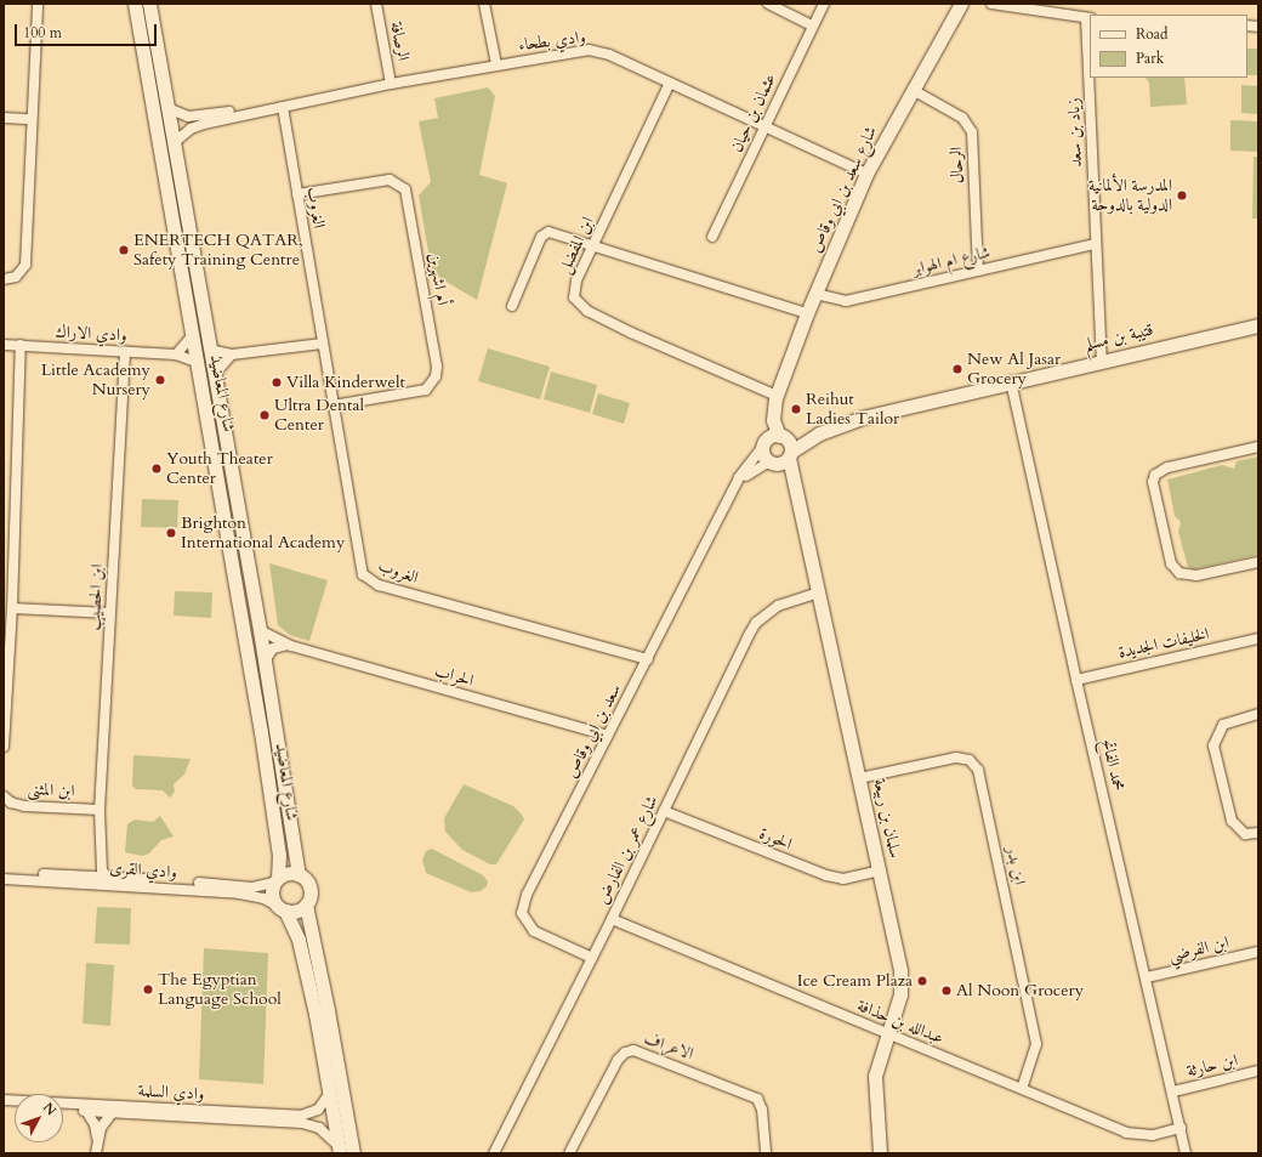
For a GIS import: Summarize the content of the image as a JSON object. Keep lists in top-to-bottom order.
{
  "streets": {
    "street": [
      "الرصافة",
      "وادي بطحاء",
      "عثمان بن حيان",
      "زياد بن سعد",
      "الرحال",
      "شارع سعد بن ابي وقاص",
      "الغروب",
      "ابن المفضل",
      "شارع ام الهوابر",
      "أم اشهرين",
      "وادي الاراك",
      "قتيبة بن مسلم",
      "شارع المعاضيد",
      "ابن الحصيب",
      "الخليفات الجديدة",
      "الحراب",
      "سعد بن ابي وقاص",
      "محمد الفاتح",
      "ابن المثنى",
      "سلمان بن ربيعة",
      "الحورة",
      "شارع عمر بن الفارض",
      "ابن بدر",
      "وادي القرى",
      "ابن الفرضي",
      "عبدالله بن حذافة",
      "الاعراف",
      "ابن حارثة",
      "وادي السلمة"
    ]
  },
  "crossings": [
    ["الرصافة", "وادي بطحاء"],
    ["وادي بطحاء", "عثمان بن حيان"],
    ["وادي بطحاء", "شارع سعد بن ابي وقاص"],
    ["وادي بطحاء", "الغروب"],
    ["وادي بطحاء", "ابن المفضل"],
    ["وادي بطحاء", "شارع المعاضيد"],
    ["زياد بن سعد", "شارع ام الهوابر"],
    ["زياد بن سعد", "قتيبة بن مسلم"],
    ["الرحال", "شارع سعد بن ابي وقاص"],
    ["الرحال", "شارع ام الهوابر"],
    ["شارع سعد بن ابي وقاص", "ابن المفضل"],
    ["شارع سعد بن ابي وقاص", "شارع ام الهوابر"],
    ["شارع سعد بن ابي وقاص", "قتيبة بن مسلم"],
    ["شارع سعد بن ابي وقاص", "سعد بن ابي وقاص"],
    ["شارع سعد بن ابي وقاص", "سلمان بن ربيعة"],
    ["الغروب", "أم اشهرين"],
    ["الغروب", "سعد بن ابي وقاص"],
    ["وادي الاراك", "شارع المعاضيد"],
    ["وادي الاراك", "ابن الحصيب"],
    ["قتيبة بن مسلم", "محمد الفاتح"],
    ["قتيبة بن مسلم", "سلمان بن ربيعة"],
    ["شارع المعاضيد", "الحراب"],
    ["شارع المعاضيد", "وادي القرى"],
    ["ابن الحصيب", "ابن المثنى"],
    ["ابن الحصيب", "وادي القرى"],
    ["الخليفات الجديدة", "محمد الفاتح"],
    ["الحراب", "سعد بن ابي وقاص"],
    ["سعد بن ابي وقاص", "شارع عمر بن الفارض"],
    ["محمد الفاتح", "ابن الفرضي"],
    ["محمد الفاتح", "عبدالله بن حذافة"],
    ["محمد الفاتح", "ابن حارثة"],
    ["سلمان بن ربيعة", "الحورة"],
    ["سلمان بن ربيعة", "شارع عمر بن الفارض"],
    ["سلمان بن ربيعة", "ابن بدر"],
    ["سلمان بن ربيعة", "عبدالله بن حذافة"],
    ["الحورة", "شارع عمر بن الفارض"],
    ["شارع عمر بن الفارض", "عبدالله بن حذافة"],
    ["ابن بدر", "عبدالله بن حذافة"]
  ],
  "places": [
    "المدرسة الألمانية الدولية بالدوحة",
    "ENERTECH QATAR, Safety Training Centre",
    "New Al Jasar Grocery",
    "Little Academy Nursery",
    "Villa Kinderwelt",
    "Reihut Ladies Tailor",
    "Ultra Dental Center",
    "Youth Theater Center",
    "Brighton International Academy",
    "Ice Cream Plaza",
    "The Egyptian Language School",
    "Al Noon Grocery"
  ],
  "legend": ["Road", "Park"],
  "scale_bar": "100 m",
  "north": "top right"
}
